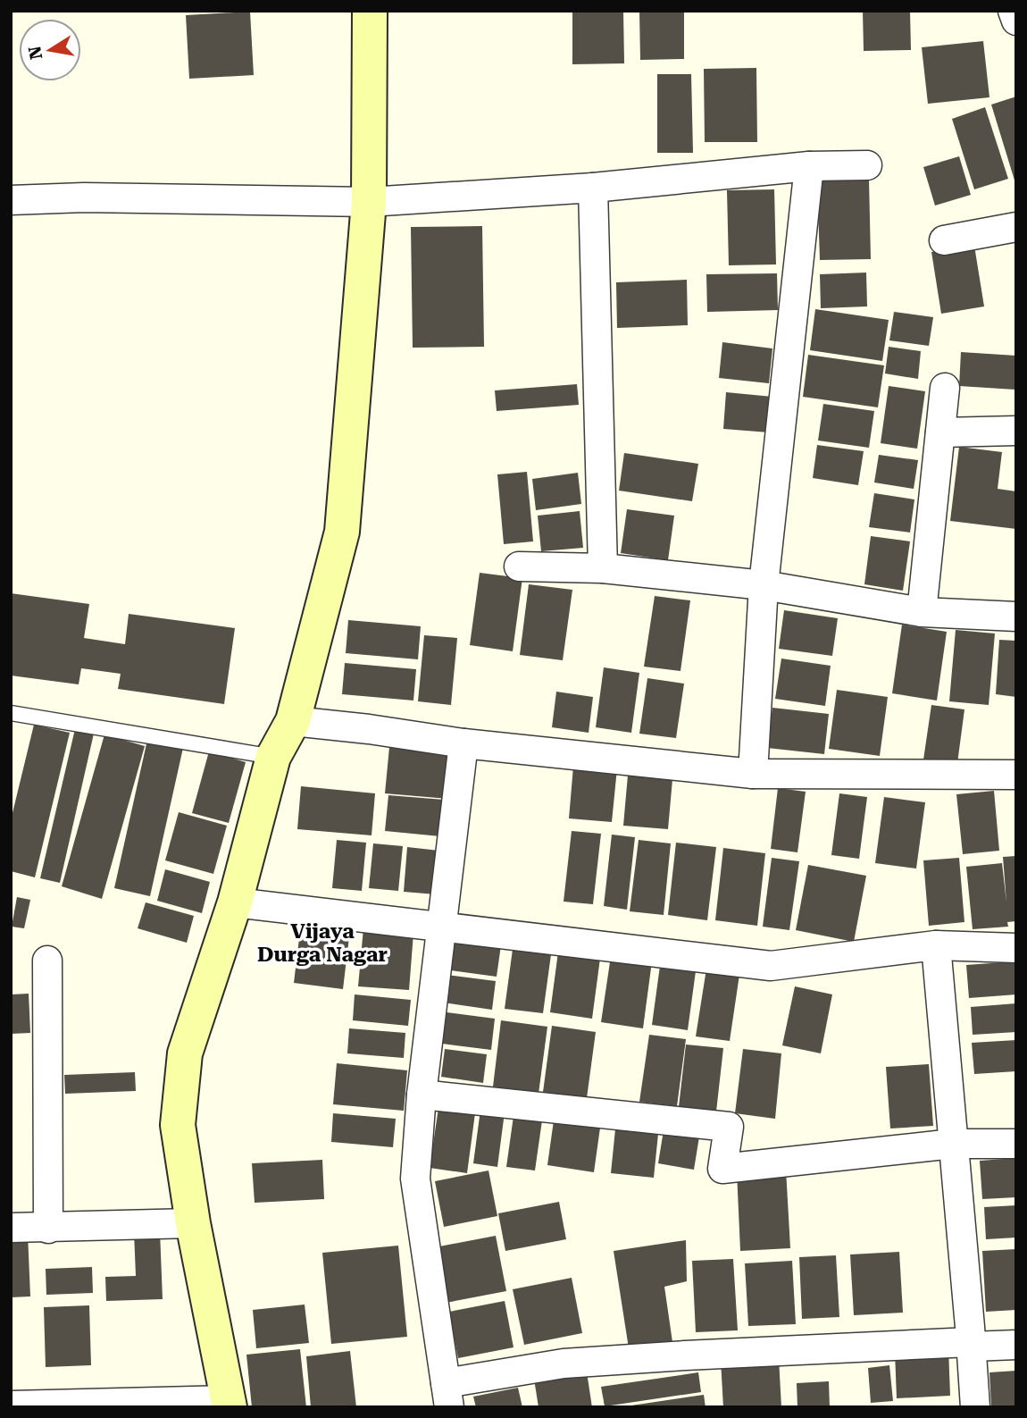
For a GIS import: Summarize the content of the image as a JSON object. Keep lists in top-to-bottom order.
{
  "districts": ["Vijaya Durga Nagar"],
  "north": "left"
}
